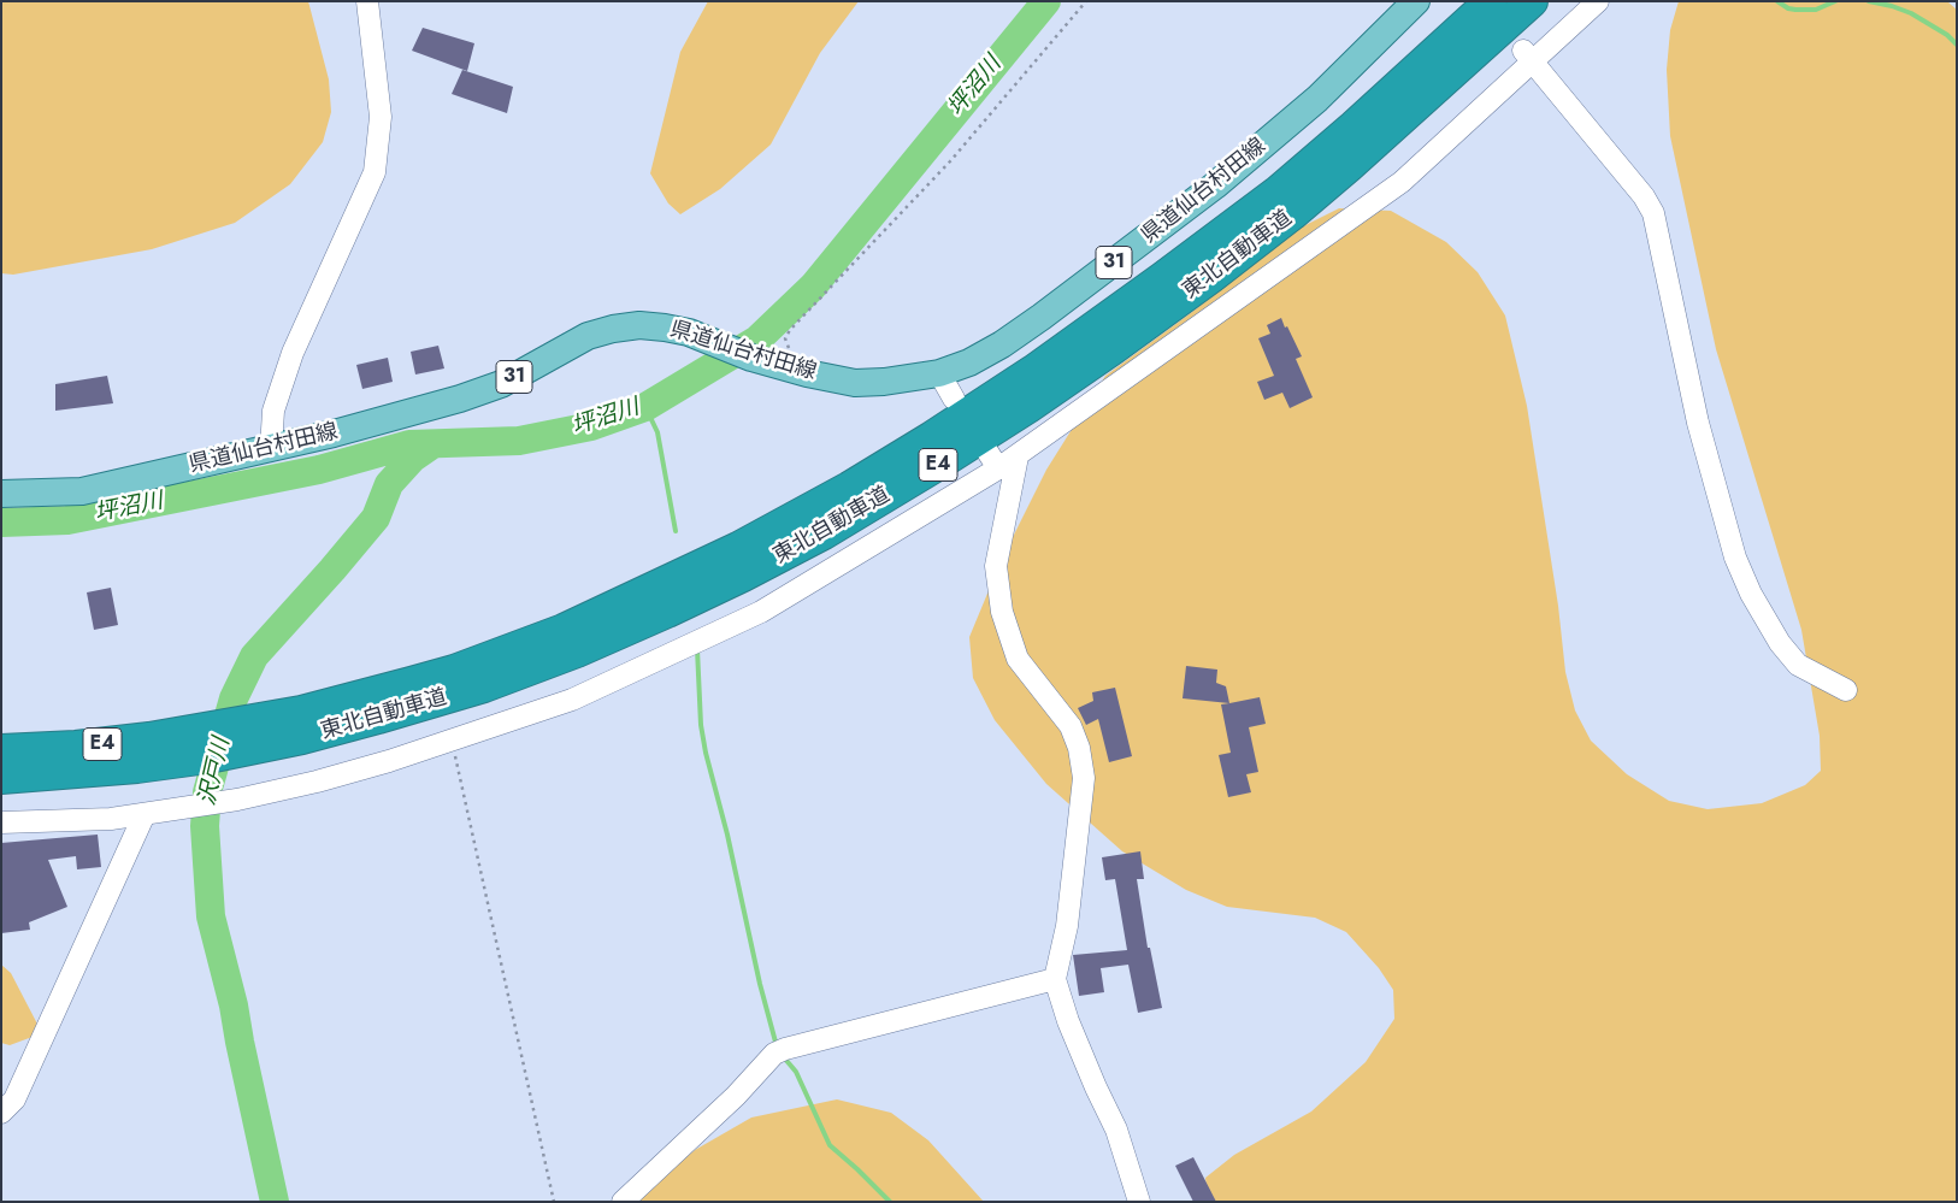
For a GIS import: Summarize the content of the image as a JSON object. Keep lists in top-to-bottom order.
{
  "streets": {
    "highway": ["東北自動車道", "E4"],
    "main road": ["県道仙台村田線", "31"]
  },
  "water": ["坪沼川", "沢戸川"]
}
